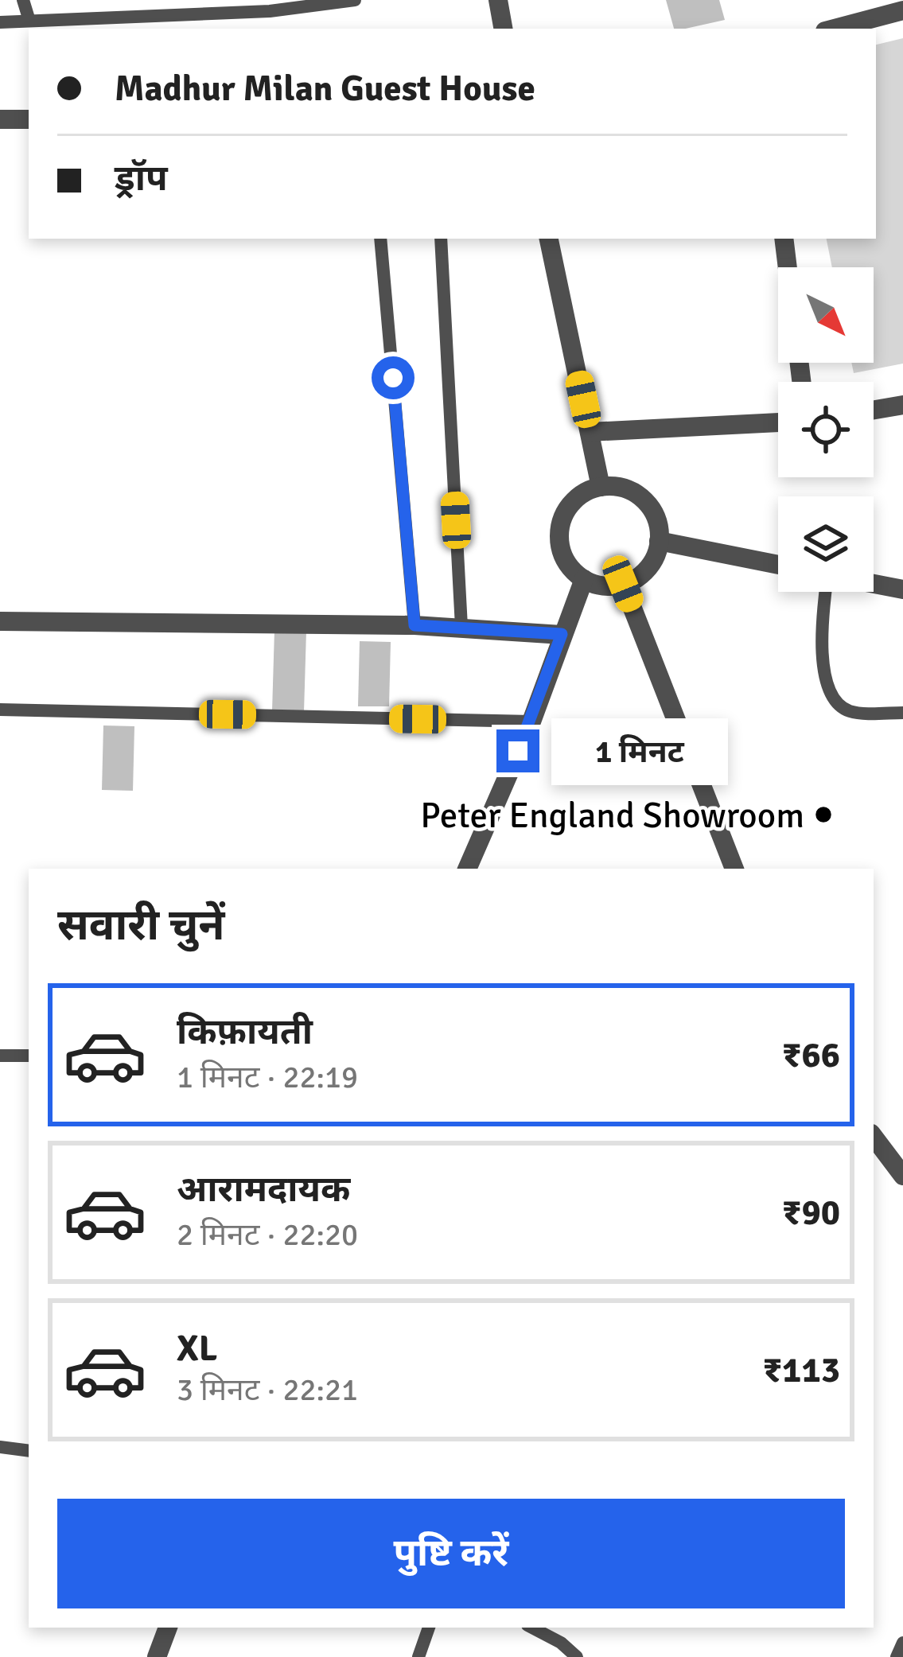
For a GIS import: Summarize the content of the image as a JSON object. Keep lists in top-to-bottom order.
{
  "places": ["Peter England Showroom"],
  "north": "bottom right",
  "page": {
    "banner": ["Madhur Milan Guest House", "ड्रॉप"],
    "bubble": "1 मिनट",
    "heading": "सवारी चुनें",
    "list": [
      {
        "name": "किफ़ायती",
        "note": "1 मिनट · 22:19",
        "value": "₹66"
      },
      {
        "name": "आरामदायक",
        "note": "2 मिनट · 22:20",
        "value": "₹90"
      },
      {
        "name": "XL",
        "note": "3 मिनट · 22:21",
        "value": "₹113"
      }
    ],
    "buttons": "पुष्टि करें"
  }
}
